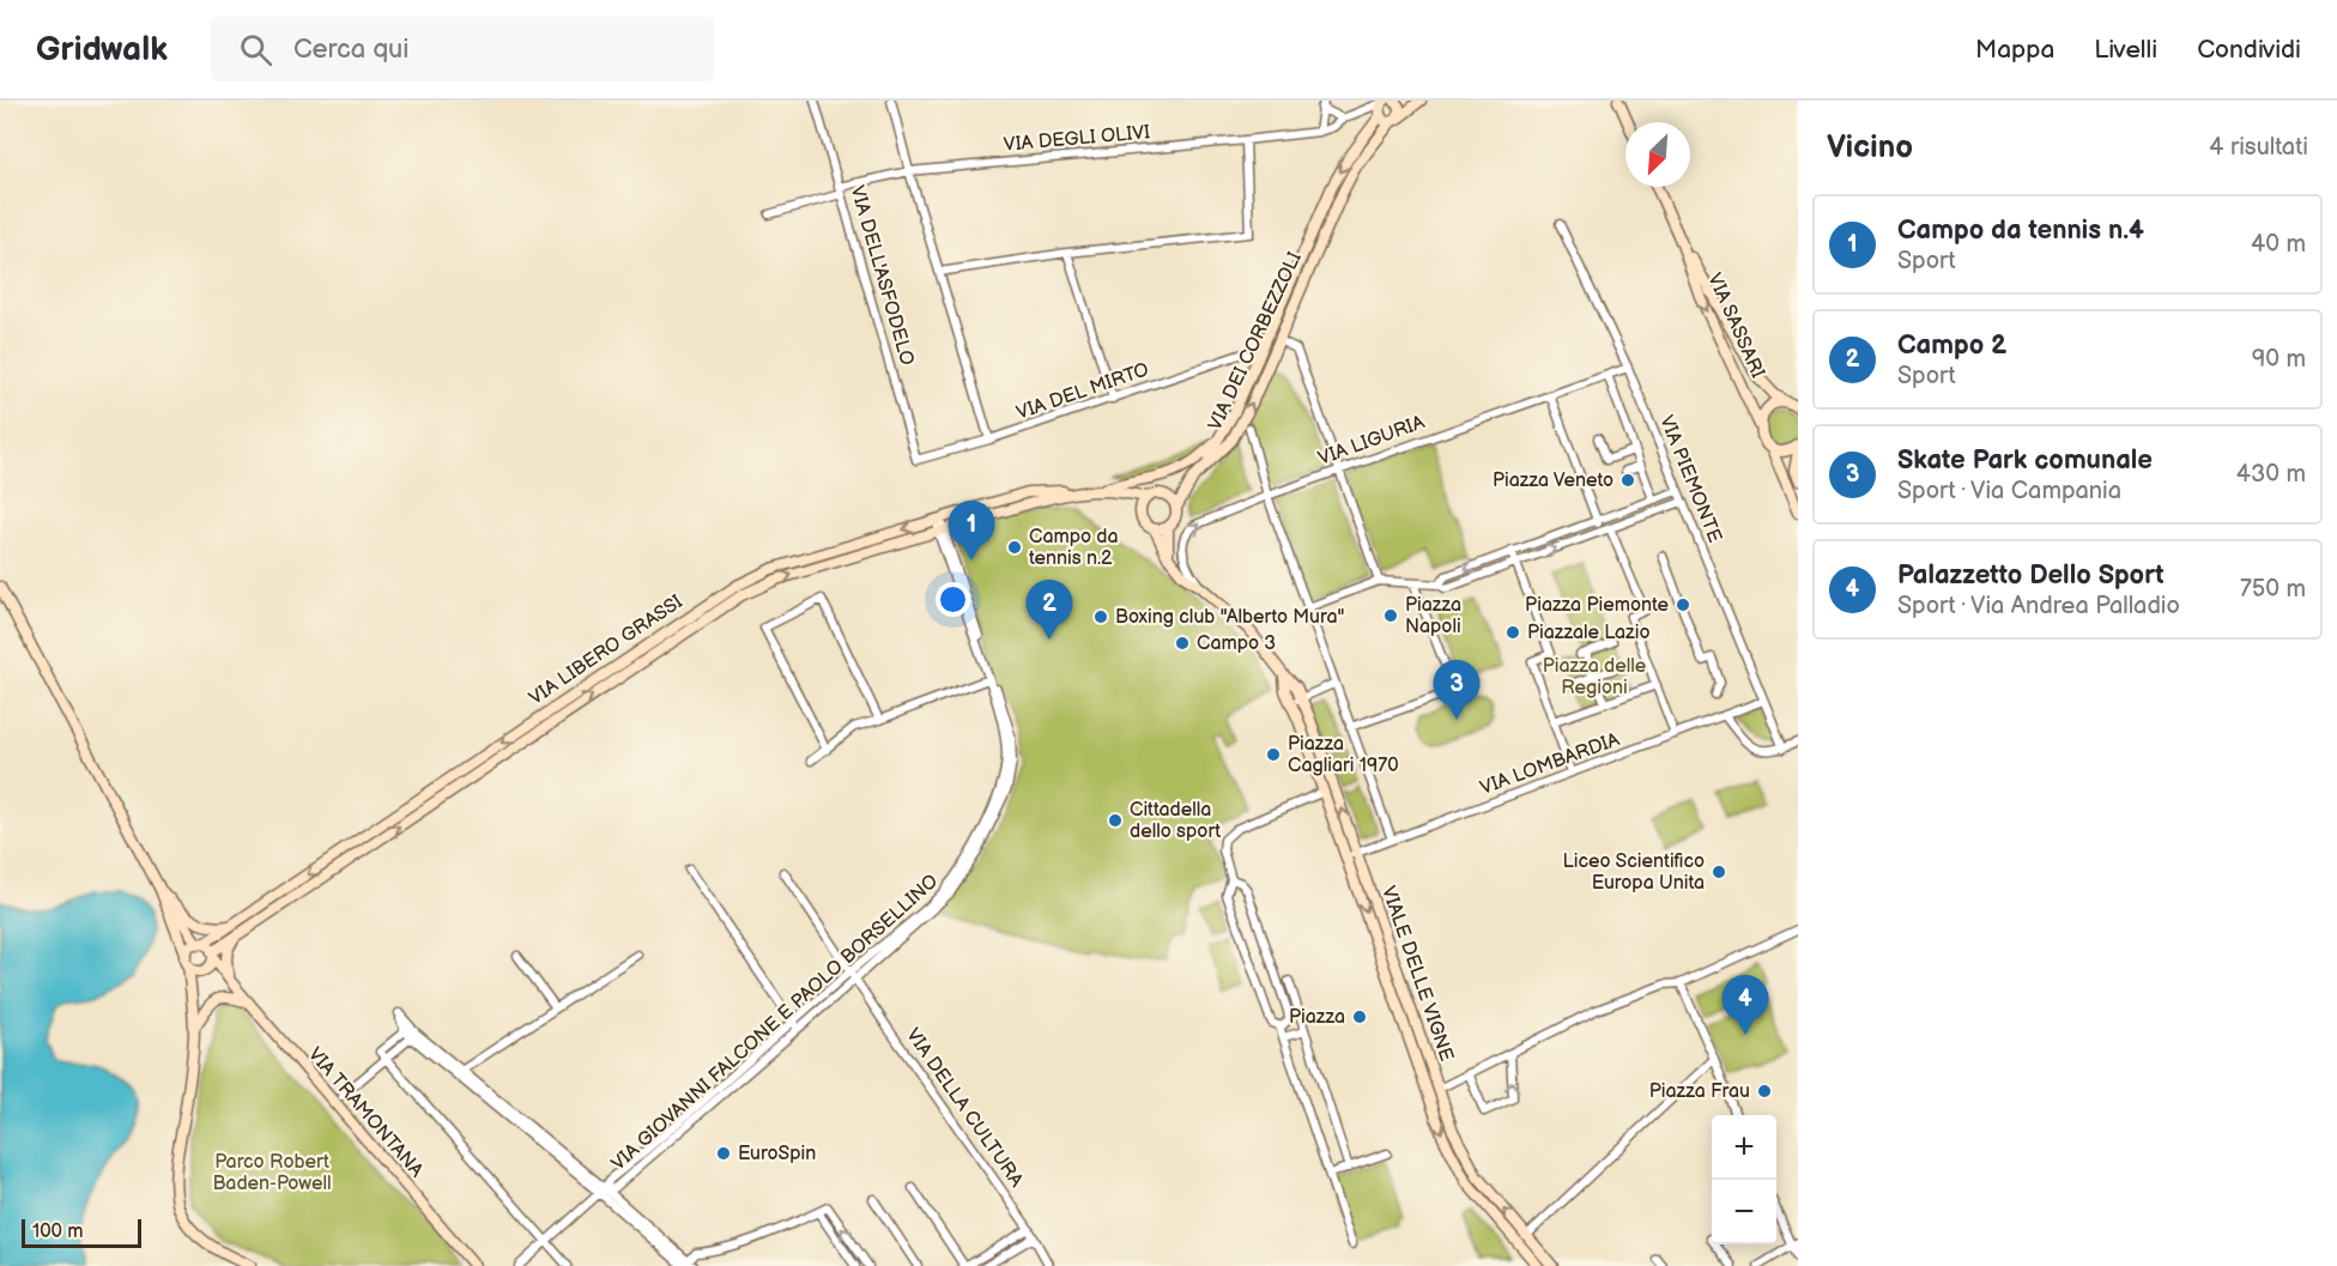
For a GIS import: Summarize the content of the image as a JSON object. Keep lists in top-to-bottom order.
{
  "streets": {
    "main road": [
      "VIA SASSARI",
      "VIA DEI CORBEZZOLI",
      "VIA LIBERO GRASSI",
      "VIALE DELLE VIGNE",
      "VIA TRAMONTANA"
    ],
    "street": [
      "VIA DEGLI OLIVI",
      "VIA DELL'ASFODELO",
      "VIA DEL MIRTO",
      "VIA LIGURIA",
      "VIA PIEMONTE",
      "VIA LOMBARDIA",
      "VIA GIOVANNI FALCONE E PAOLO BORSELLINO",
      "VIA DELLA CULTURA"
    ]
  },
  "crossings": [
    ["VIA DEGLI OLIVI", "VIA DELL'ASFODELO"],
    ["VIA DELL'ASFODELO", "VIA DEL MIRTO"],
    ["VIA DEI CORBEZZOLI", "VIA DEL MIRTO"],
    ["VIA DEI CORBEZZOLI", "VIALE DELLE VIGNE"],
    ["VIA LIGURIA", "VIA PIEMONTE"],
    ["VIA LIGURIA", "VIALE DELLE VIGNE"],
    ["VIA PIEMONTE", "VIA LOMBARDIA"],
    ["VIA LIBERO GRASSI", "VIA GIOVANNI FALCONE E PAOLO BORSELLINO"],
    ["VIA LIBERO GRASSI", "VIA TRAMONTANA"],
    ["VIA LOMBARDIA", "VIALE DELLE VIGNE"],
    ["VIA GIOVANNI FALCONE E PAOLO BORSELLINO", "VIA DELLA CULTURA"]
  ],
  "parks": ["Piazza delle Regioni", "Parco Robert Baden-Powell"],
  "places": [
    "Piazza Veneto",
    "Campo da tennis n.2",
    "Piazza Piemonte",
    "Piazza Napoli",
    "Boxing club \"Alberto Mura\"",
    "Piazzale Lazio",
    "Campo 3",
    "Piazza Cagliari 1970",
    "Cittadella dello sport",
    "Liceo Scientifico Europa Unita",
    "Piazza",
    "Piazza Frau",
    "EuroSpin"
  ],
  "scale_bar": "100 m",
  "north": "bottom left",
  "page": {
    "header": "Gridwalk",
    "search": "Cerca qui",
    "nav": ["Mappa", "Livelli", "Condividi"],
    "heading": ["Vicino", "4 risultati"],
    "list": [
      {
        "mark": "1",
        "name": "Campo da tennis n.4",
        "note": "Sport",
        "value": "40 m"
      },
      {
        "mark": "2",
        "name": "Campo 2",
        "note": "Sport",
        "value": "90 m"
      },
      {
        "mark": "3",
        "name": "Skate Park comunale",
        "note": "Sport · Via Campania",
        "value": "430 m"
      },
      {
        "mark": "4",
        "name": "Palazzetto Dello Sport",
        "note": "Sport · Via Andrea Palladio",
        "value": "750 m"
      }
    ],
    "pins": [
      "1",
      "2",
      "3",
      "4"
    ],
    "map_buttons": ["+", "−"],
    "scale": "100 m"
  }
}
